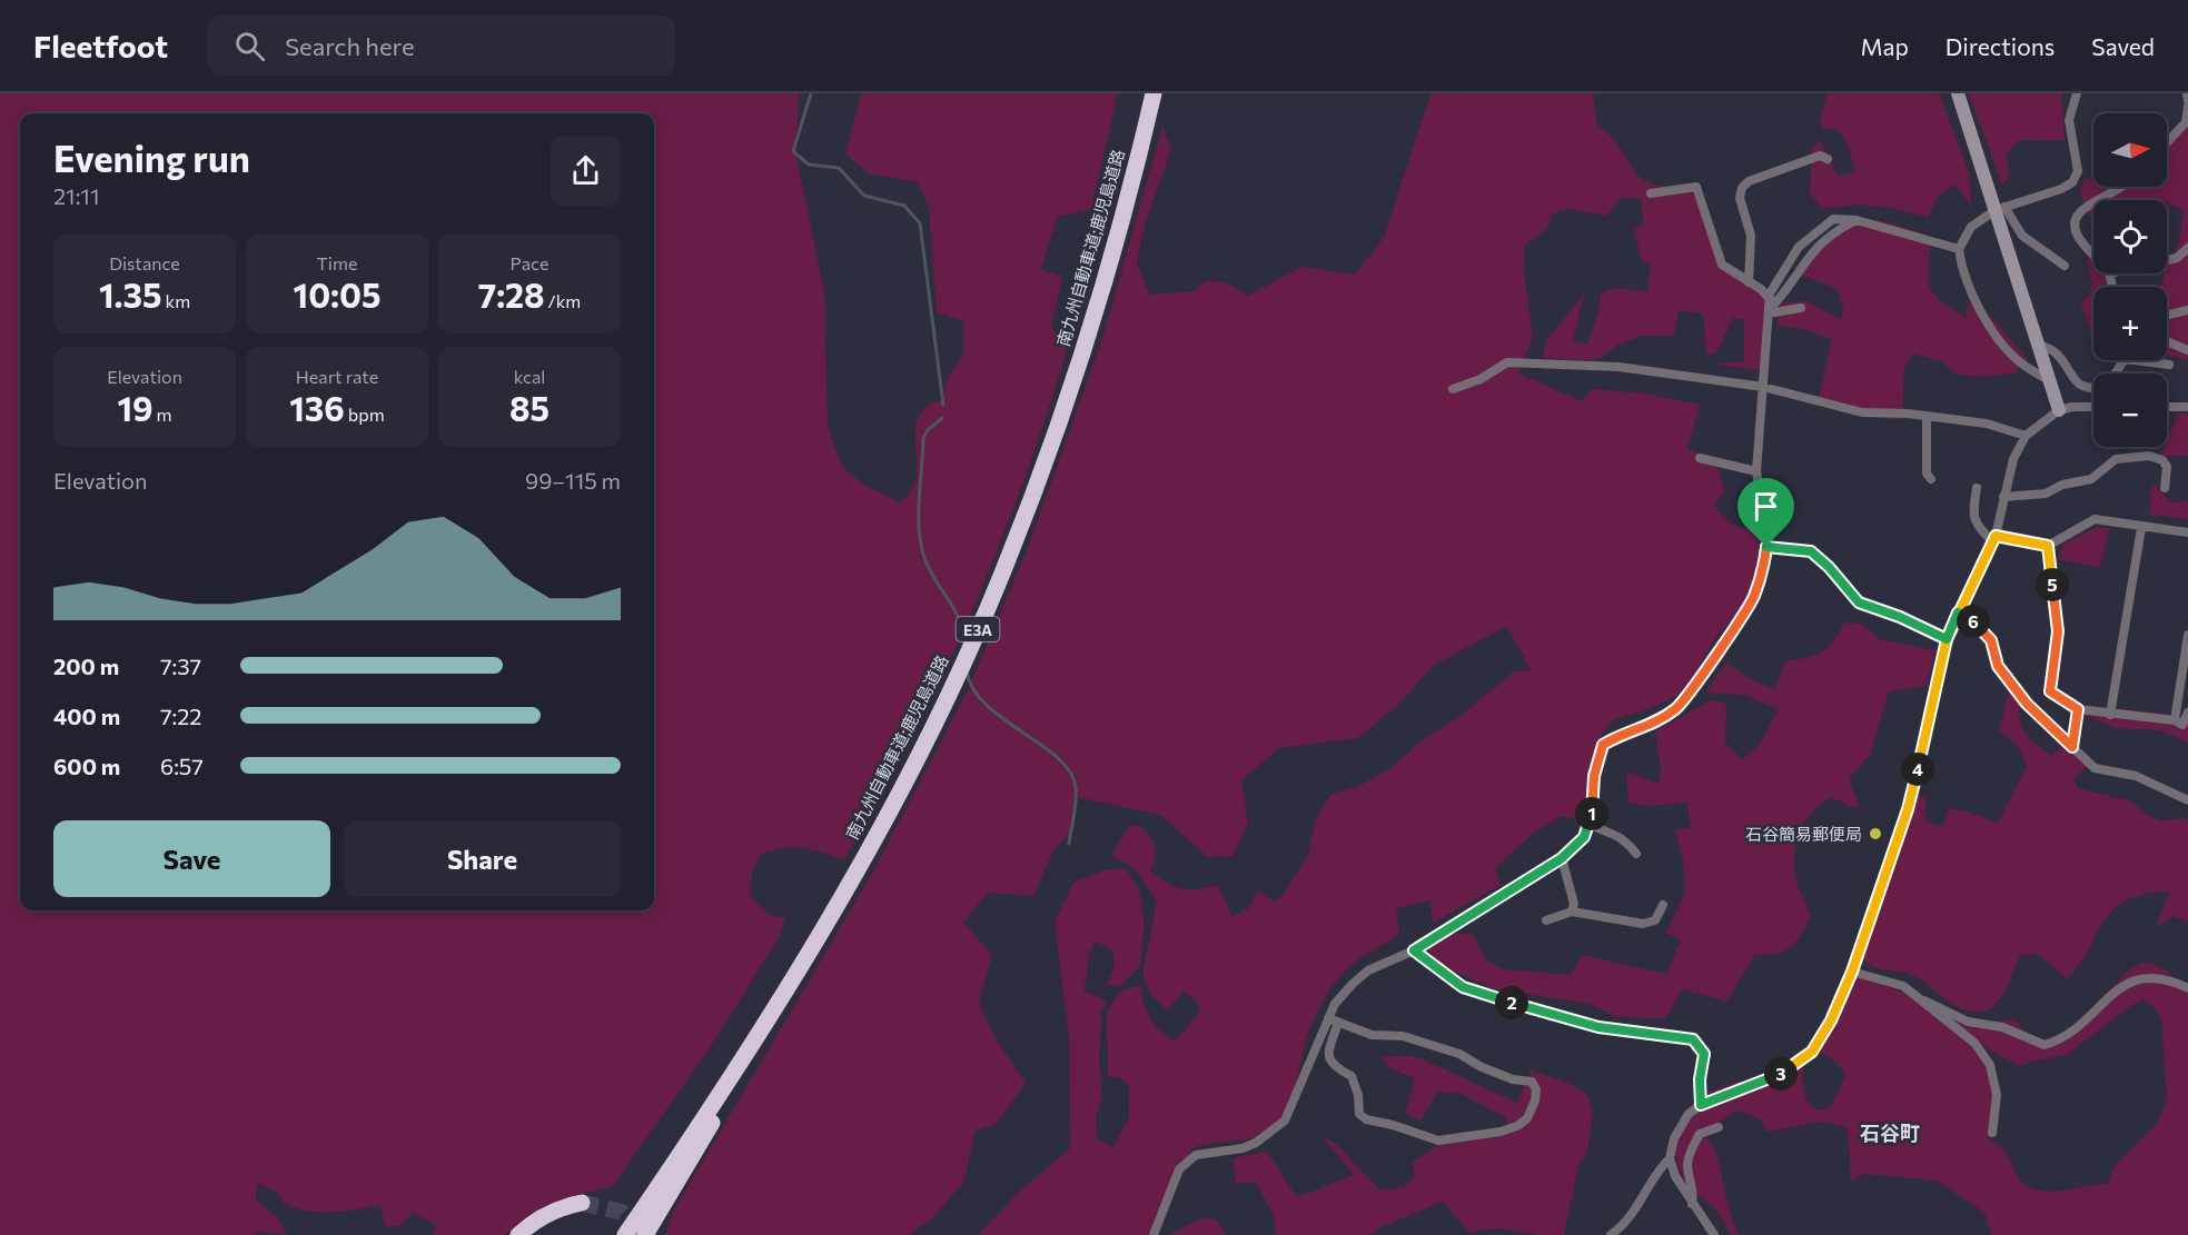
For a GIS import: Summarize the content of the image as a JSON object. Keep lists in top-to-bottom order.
{
  "streets": {
    "highway": ["南九州自動車道;鹿児島道路", "E3A"]
  },
  "districts": ["石谷町"],
  "places": ["石谷簡易郵便局"],
  "north": "right",
  "page": {
    "header": "Fleetfoot",
    "search": "Search here",
    "nav": ["Map", "Directions", "Saved"],
    "map_buttons": ["+", "−"],
    "heading": ["Evening run", "21:11"],
    "stats": [
      ["Distance", "1.35 km"],
      ["Time", "10:05"],
      ["Pace", "7:28 /km"],
      ["Elevation", "19 m"],
      ["Heart rate", "136 bpm"],
      ["kcal", "85"]
    ],
    "chart": ["Elevation", "99–115 m"],
    "pins": [
      "5",
      "6",
      "4",
      "1",
      "2",
      "3"
    ],
    "list": [
      {
        "name": "200 m",
        "note": "7:37"
      },
      {
        "name": "400 m",
        "note": "7:22"
      },
      {
        "name": "600 m",
        "note": "6:57"
      }
    ],
    "buttons": ["Save", "Share"]
  }
}
